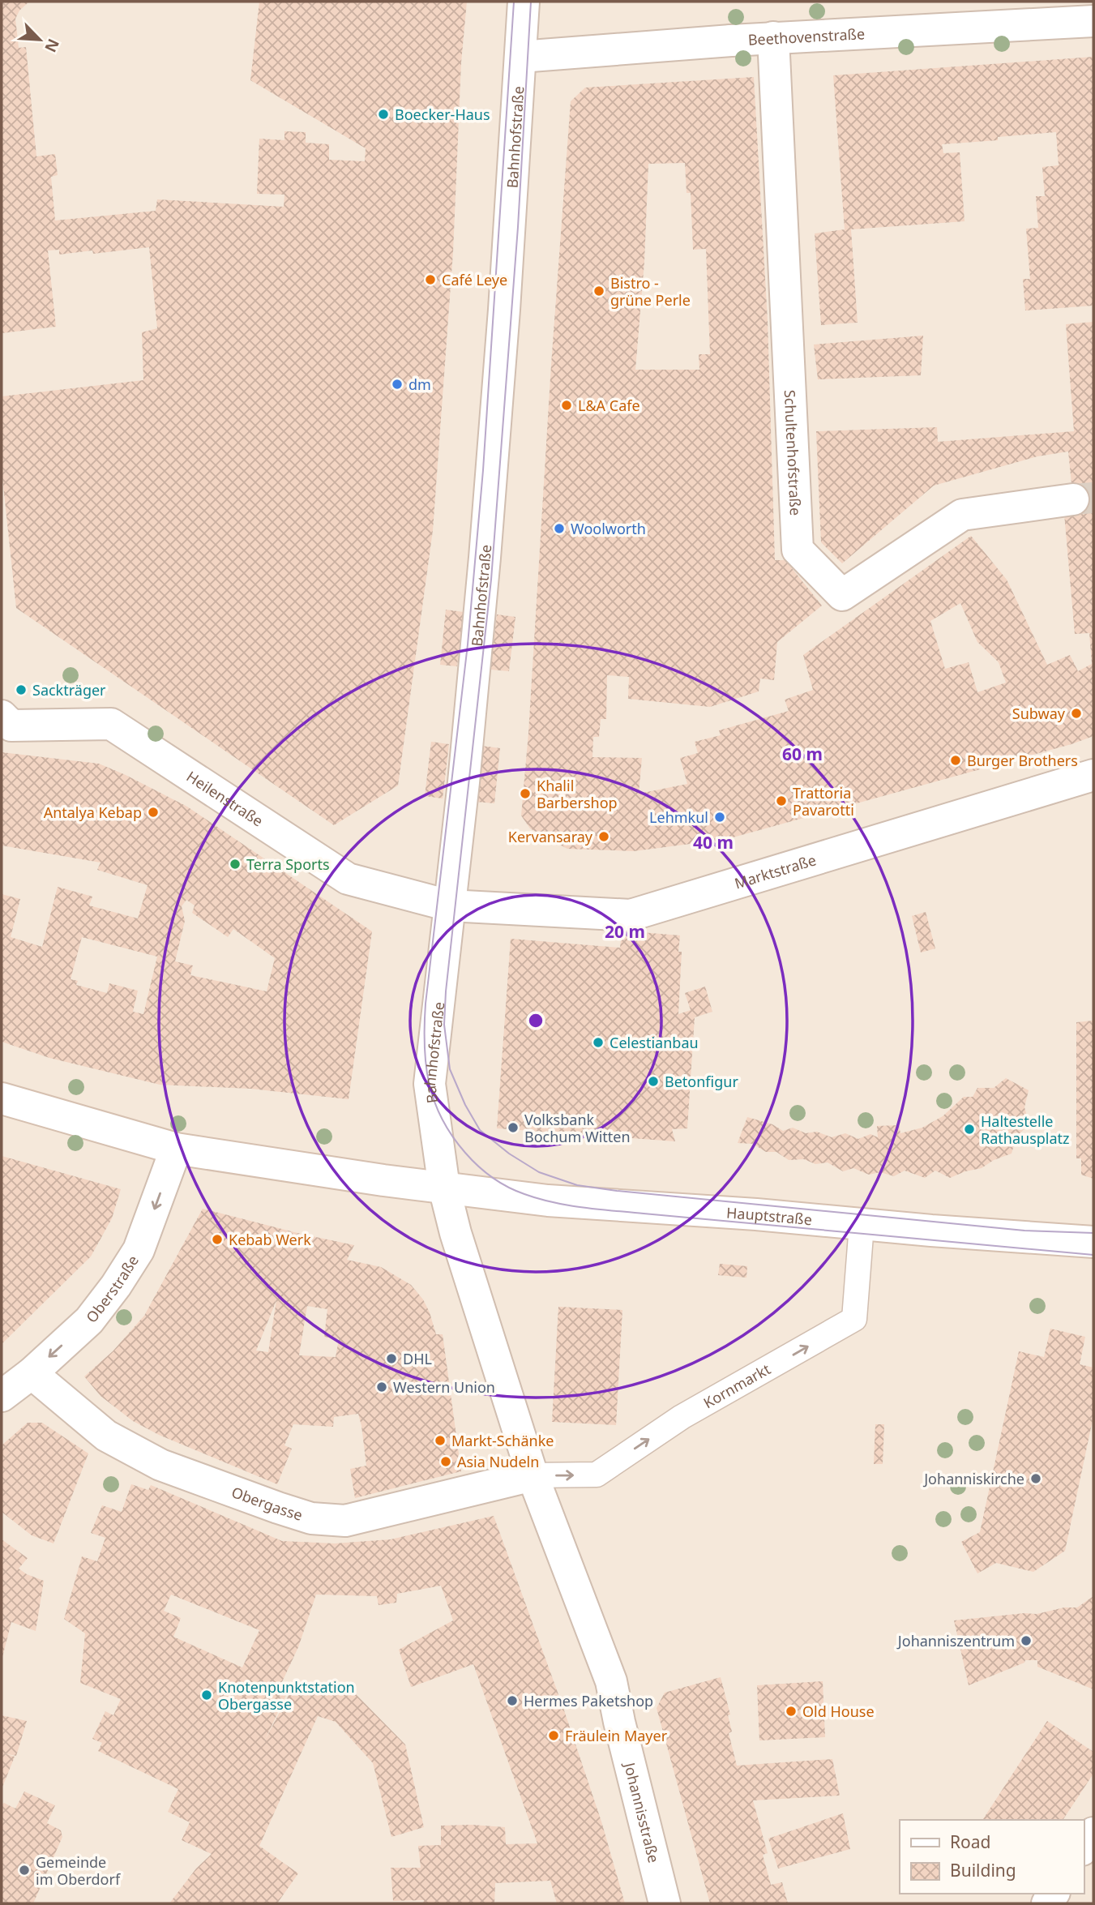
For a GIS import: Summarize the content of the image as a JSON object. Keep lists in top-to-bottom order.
{
  "streets": {
    "street": [
      "Beethovenstraße",
      "Bahnhofstraße",
      "Schultenhofstraße",
      "Heilenstraße",
      "Marktstraße",
      "Hauptstraße",
      "Oberstraße",
      "Obergasse",
      "Johannisstraße"
    ],
    "lane": ["Kornmarkt"]
  },
  "crossings": [
    ["Beethovenstraße", "Bahnhofstraße"],
    ["Beethovenstraße", "Schultenhofstraße"],
    ["Bahnhofstraße", "Heilenstraße"],
    ["Bahnhofstraße", "Marktstraße"],
    ["Bahnhofstraße", "Hauptstraße"],
    ["Bahnhofstraße", "Kornmarkt"],
    ["Bahnhofstraße", "Obergasse"],
    ["Bahnhofstraße", "Johannisstraße"],
    ["Heilenstraße", "Marktstraße"],
    ["Hauptstraße", "Oberstraße"],
    ["Hauptstraße", "Kornmarkt"],
    ["Oberstraße", "Obergasse"],
    ["Kornmarkt", "Obergasse"],
    ["Kornmarkt", "Johannisstraße"],
    ["Obergasse", "Johannisstraße"]
  ],
  "one_way": ["Oberstraße", "Kornmarkt"],
  "places": [
    "Boecker-Haus",
    "Café Leye",
    "Bistro - grüne Perle",
    "dm",
    "L&A Cafe",
    "Woolworth",
    "Sackträger",
    "Subway",
    "Burger Brothers",
    "Khalil Barbershop",
    "Trattoria Pavarotti",
    "Antalya Kebap",
    "Lehmkul",
    "Kervansaray",
    "Terra Sports",
    "Celestianbau",
    "Betonfigur",
    "Volksbank Bochum Witten",
    "Haltestelle Rathausplatz",
    "Kebab Werk",
    "DHL",
    "Western Union",
    "Markt-Schänke",
    "Asia Nudeln",
    "Johanniskirche",
    "Johanniszentrum",
    "Knotenpunktstation Obergasse",
    "Hermes Paketshop",
    "Old House",
    "Fräulein Mayer",
    "Gemeinde im Oberdorf"
  ],
  "legend": ["Road", "Building"],
  "north": "bottom right",
  "rings": ["60 m", "40 m", "20 m"]
}
